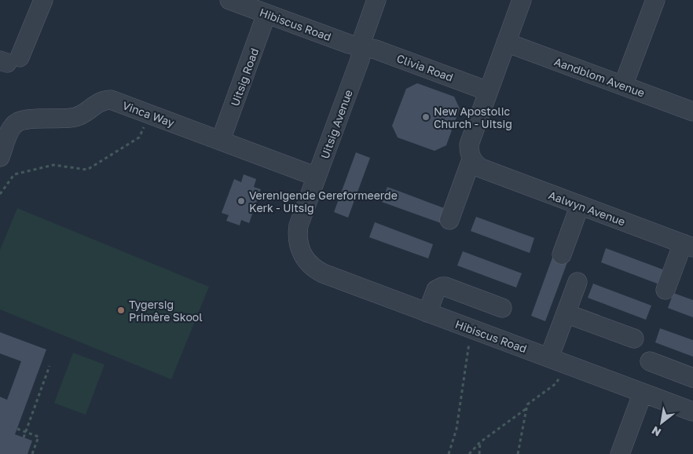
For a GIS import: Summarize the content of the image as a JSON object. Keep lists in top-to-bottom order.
{
  "streets": {
    "street": [
      "Hibiscus Road",
      "Clivia Road",
      "Uitsig Road",
      "Aandblom Avenue",
      "Vinca Way",
      "Uitsig Avenue",
      "Aalwyn Avenue"
    ]
  },
  "crossings": [
    ["Hibiscus Road", "Clivia Road"],
    ["Hibiscus Road", "Uitsig Road"],
    ["Hibiscus Road", "Uitsig Avenue"],
    ["Clivia Road", "Uitsig Avenue"],
    ["Uitsig Road", "Vinca Way"],
    ["Vinca Way", "Uitsig Avenue"]
  ],
  "places": ["New Apostolic Church - Uitsig", "Verenigende Gereformeerde Kerk - Uitsig", "Tygersig Primêre Skool"],
  "north": "bottom left"
}
